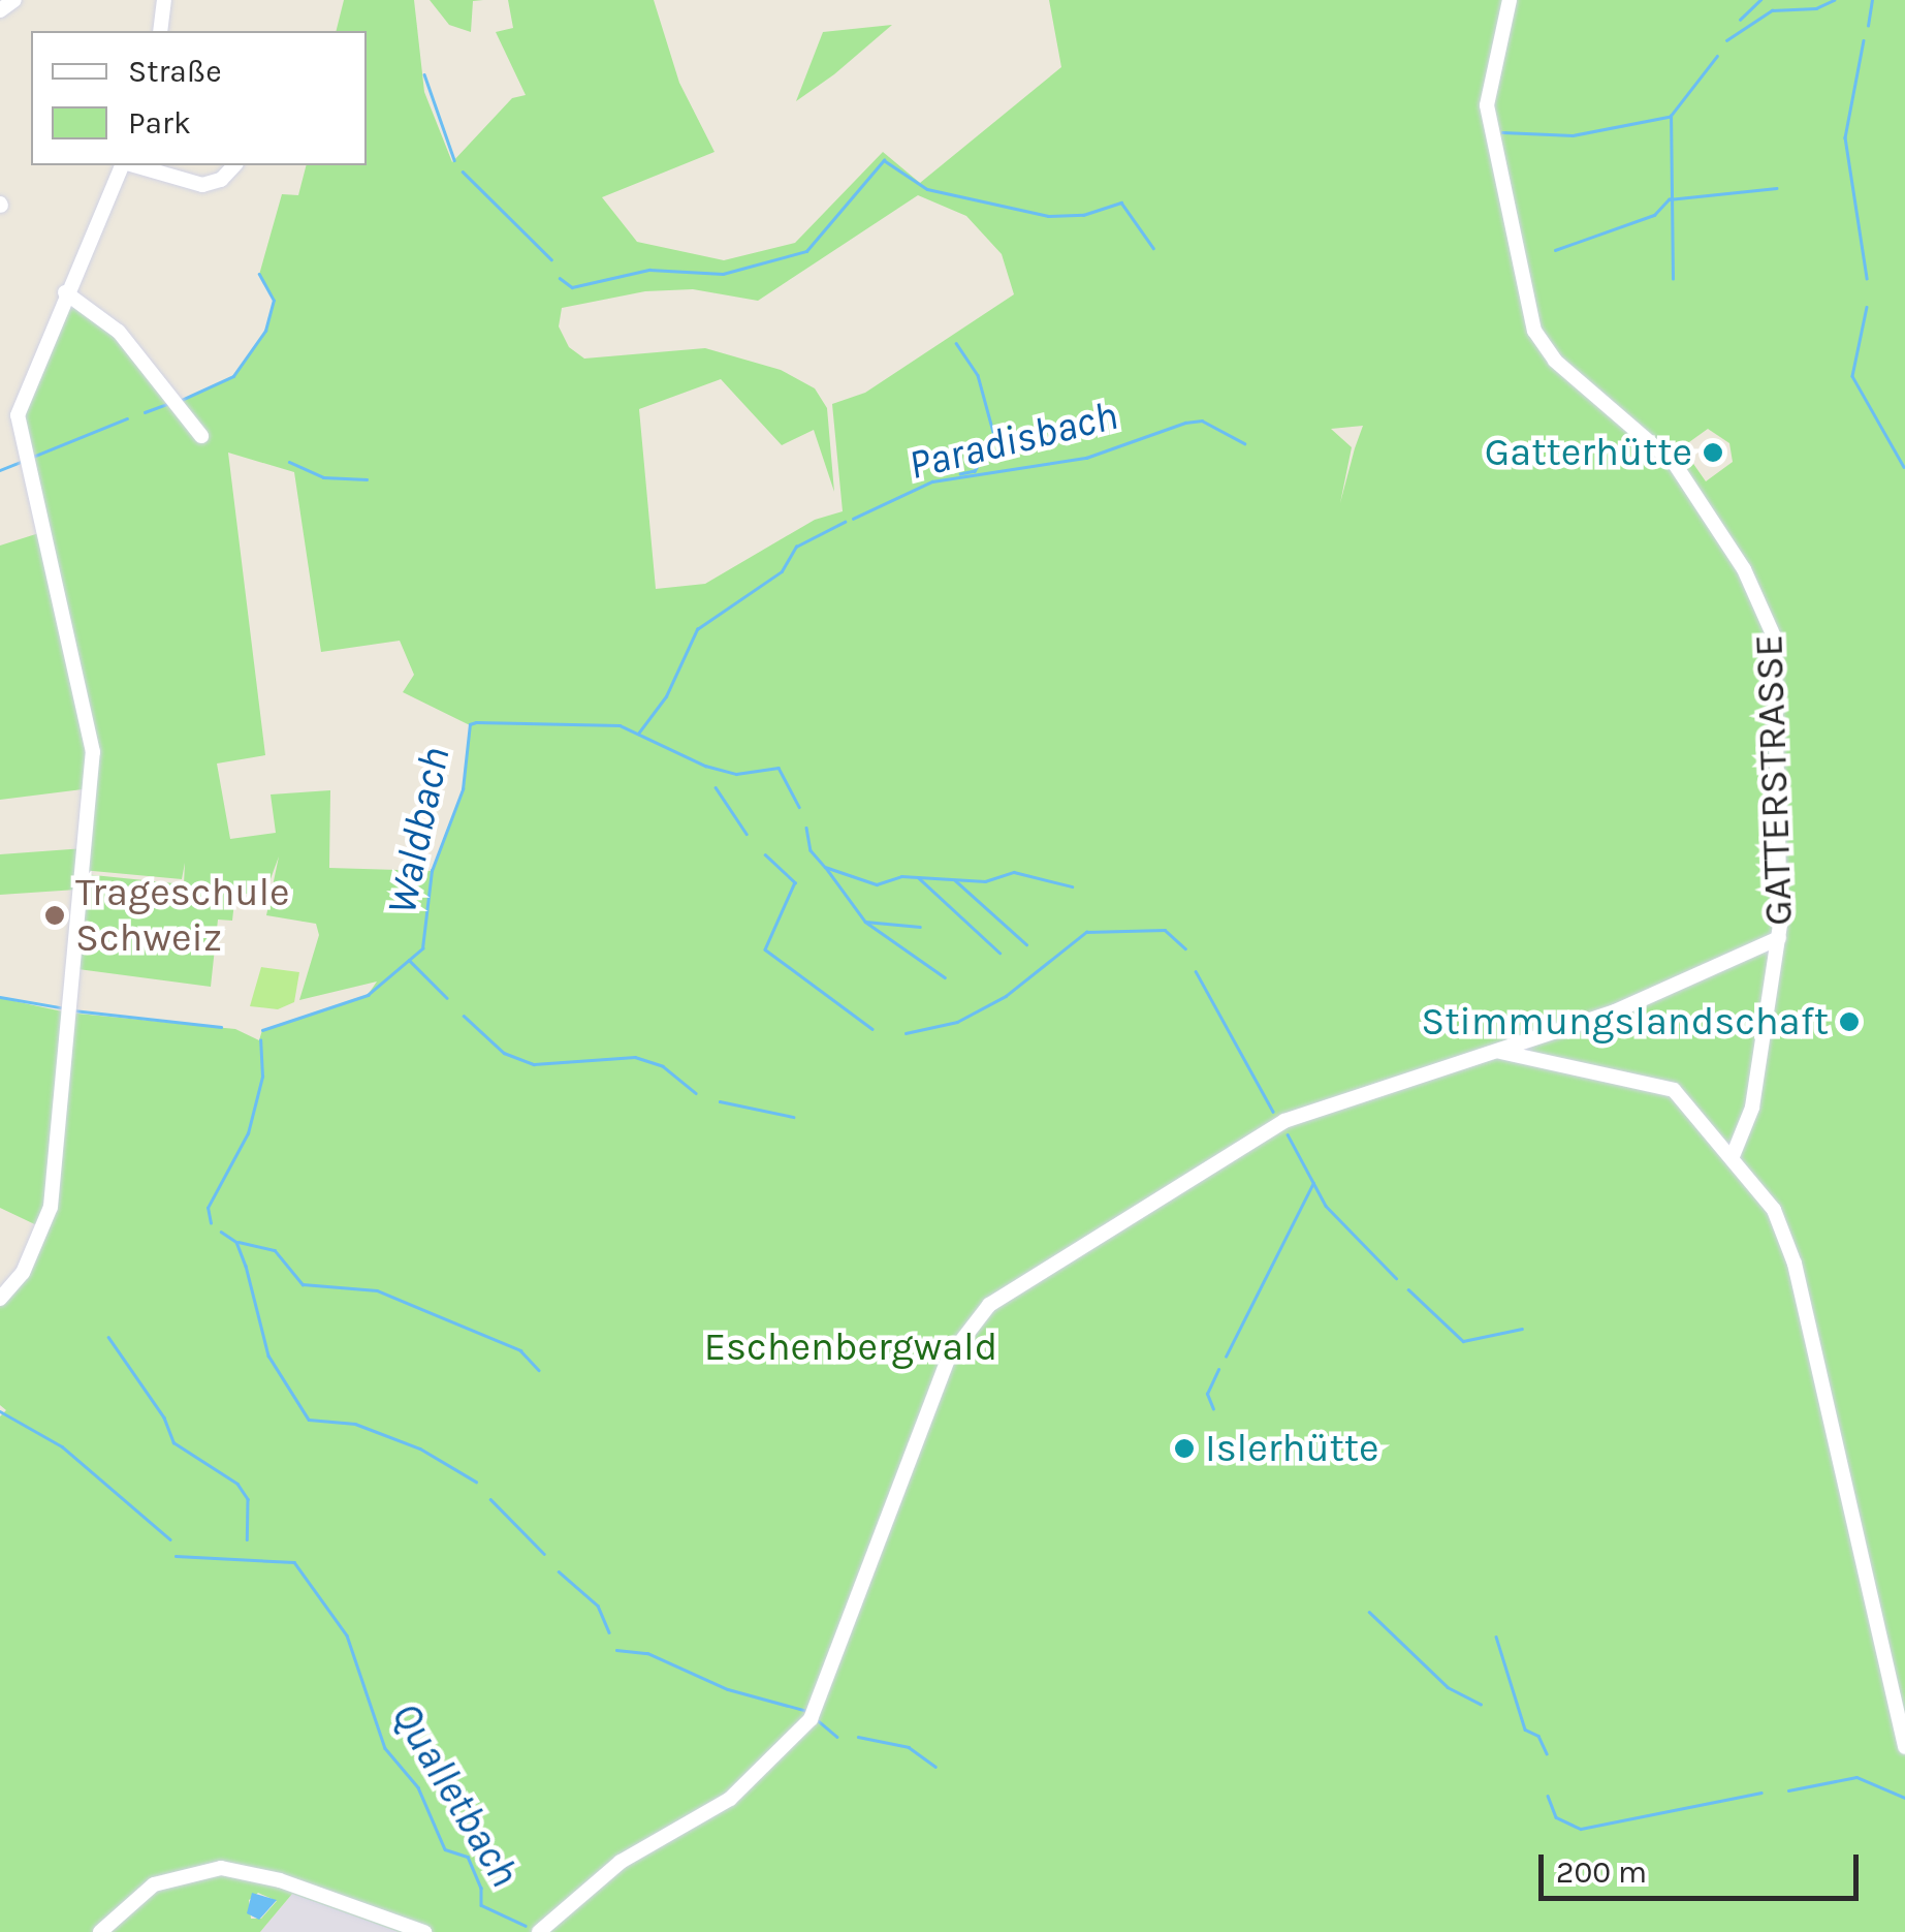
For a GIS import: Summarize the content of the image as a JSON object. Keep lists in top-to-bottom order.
{
  "streets": {
    "street": ["GATTERSTRASSE"]
  },
  "water": ["Paradisbach", "Waldbach", "Qualletbach"],
  "parks": ["Eschenbergwald"],
  "places": [
    "Gatterhütte",
    "Trageschule Schweiz",
    "Stimmungslandschaft",
    "Islerhütte"
  ],
  "legend": ["Straße", "Park"],
  "scale_bar": "200 m"
}
